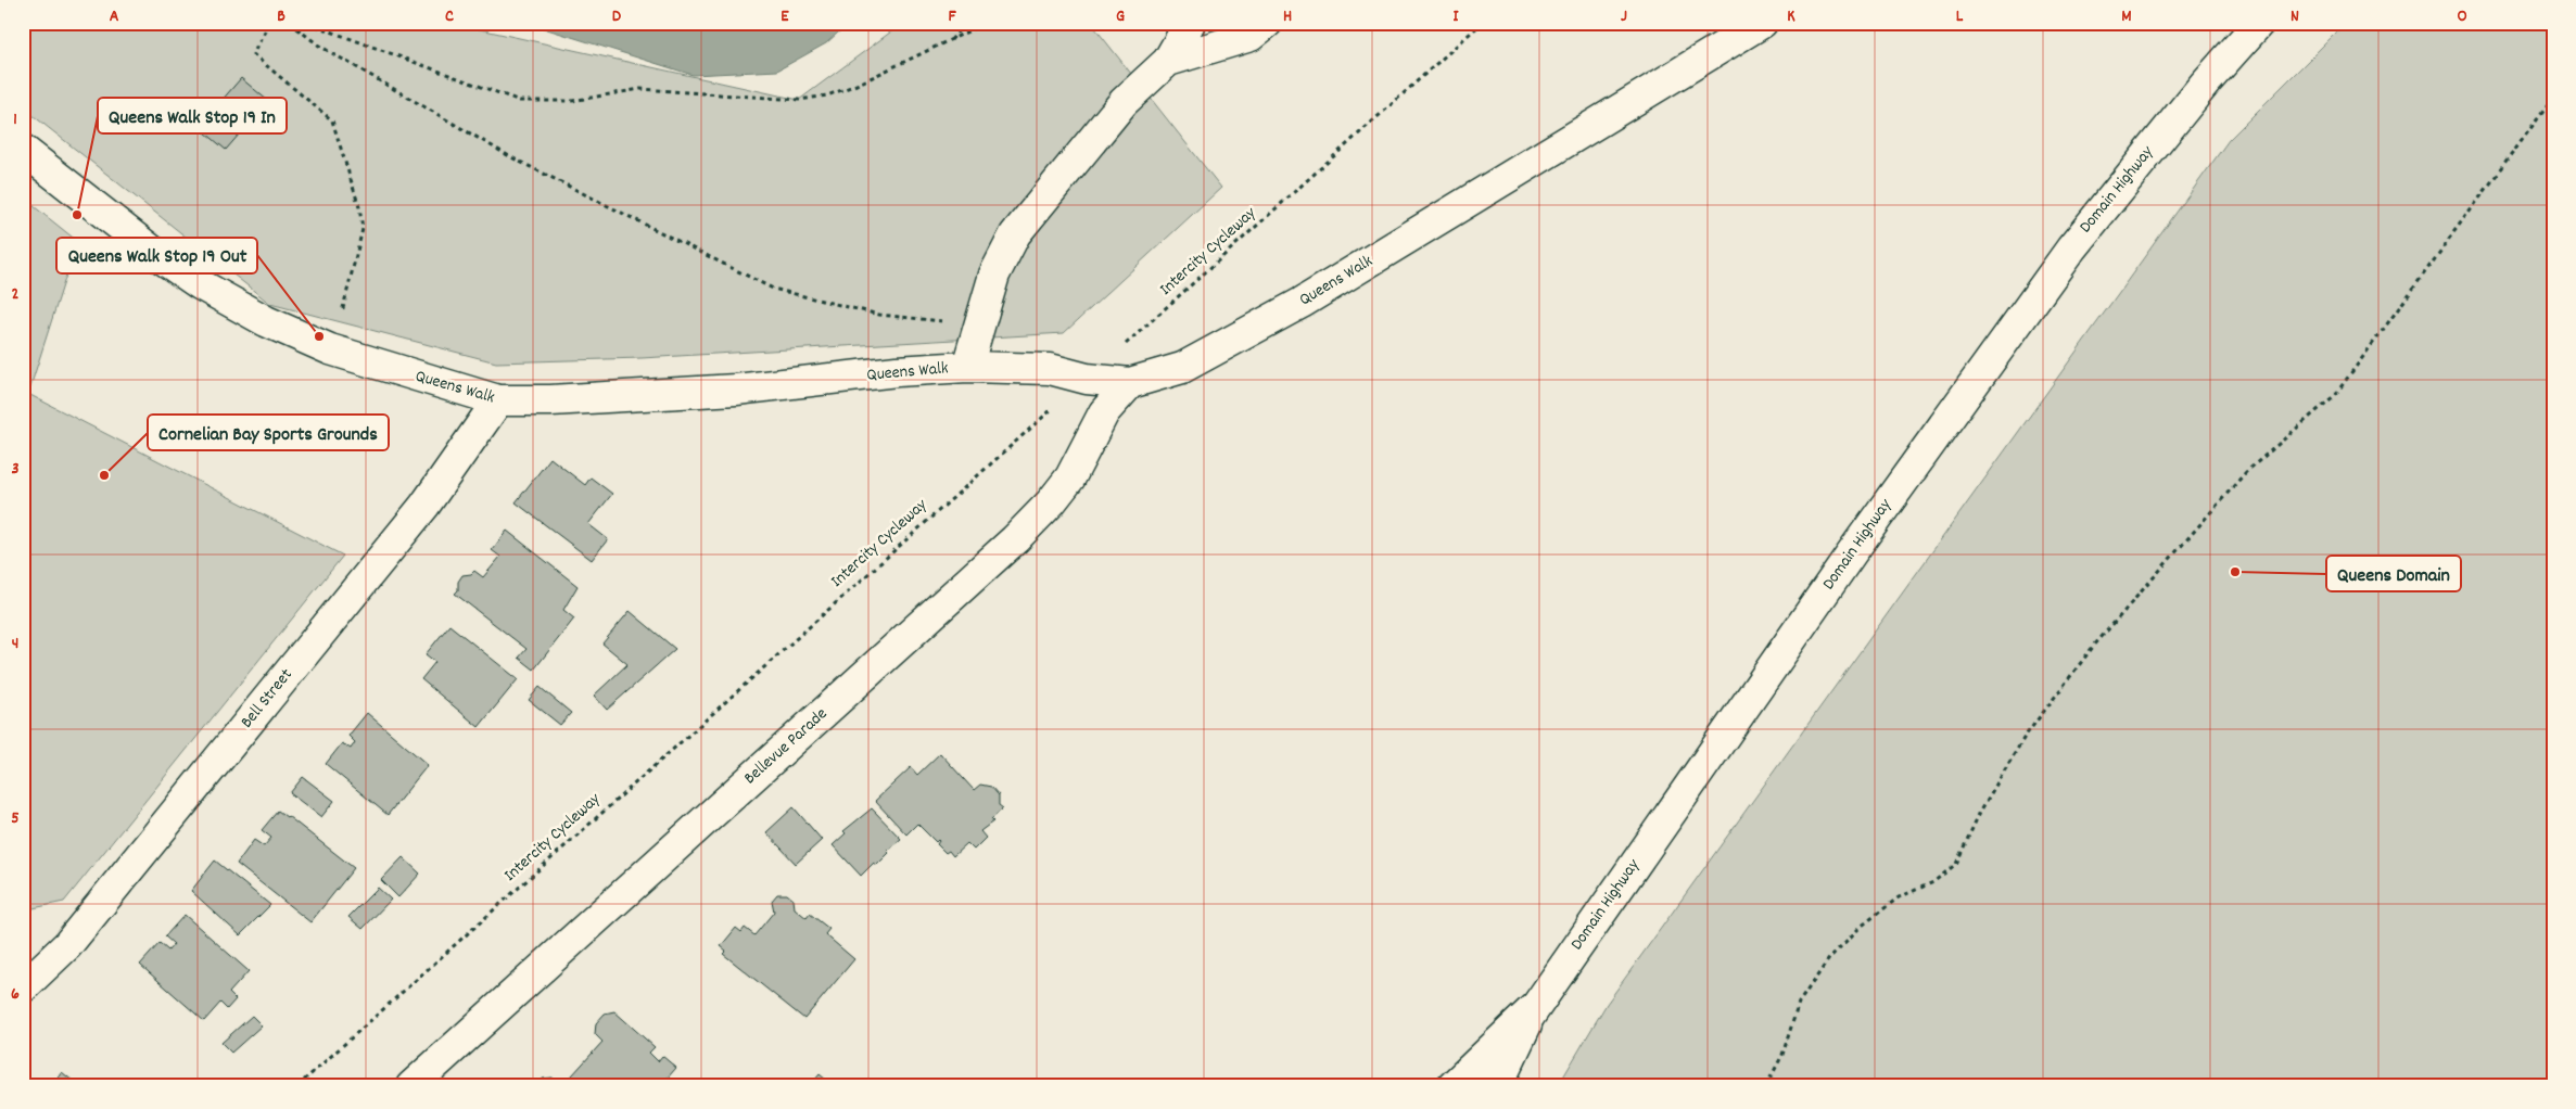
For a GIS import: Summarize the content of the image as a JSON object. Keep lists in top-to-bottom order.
{
  "streets": {
    "main road": [
      "Domain Highway",
      "Queens Walk",
      "Bell Street",
      "Bellevue Parade"
    ],
    "path": ["Intercity Cycleway"]
  },
  "crossings": [
    ["Intercity Cycleway", "Queens Walk"],
    ["Queens Walk", "Bell Street"],
    ["Queens Walk", "Bellevue Parade"]
  ],
  "places": [
    "Queens Walk Stop 19 In",
    "Queens Walk Stop 19 Out",
    "Cornelian Bay Sports Grounds",
    "Queens Domain"
  ],
  "grid": {
    "columns": [
      "A",
      "B",
      "C",
      "D",
      "E",
      "F",
      "G",
      "H",
      "I",
      "J",
      "K",
      "L",
      "M",
      "N",
      "O"
    ],
    "rows": [
      "1",
      "2",
      "3",
      "4",
      "5",
      "6"
    ]
  }
}
